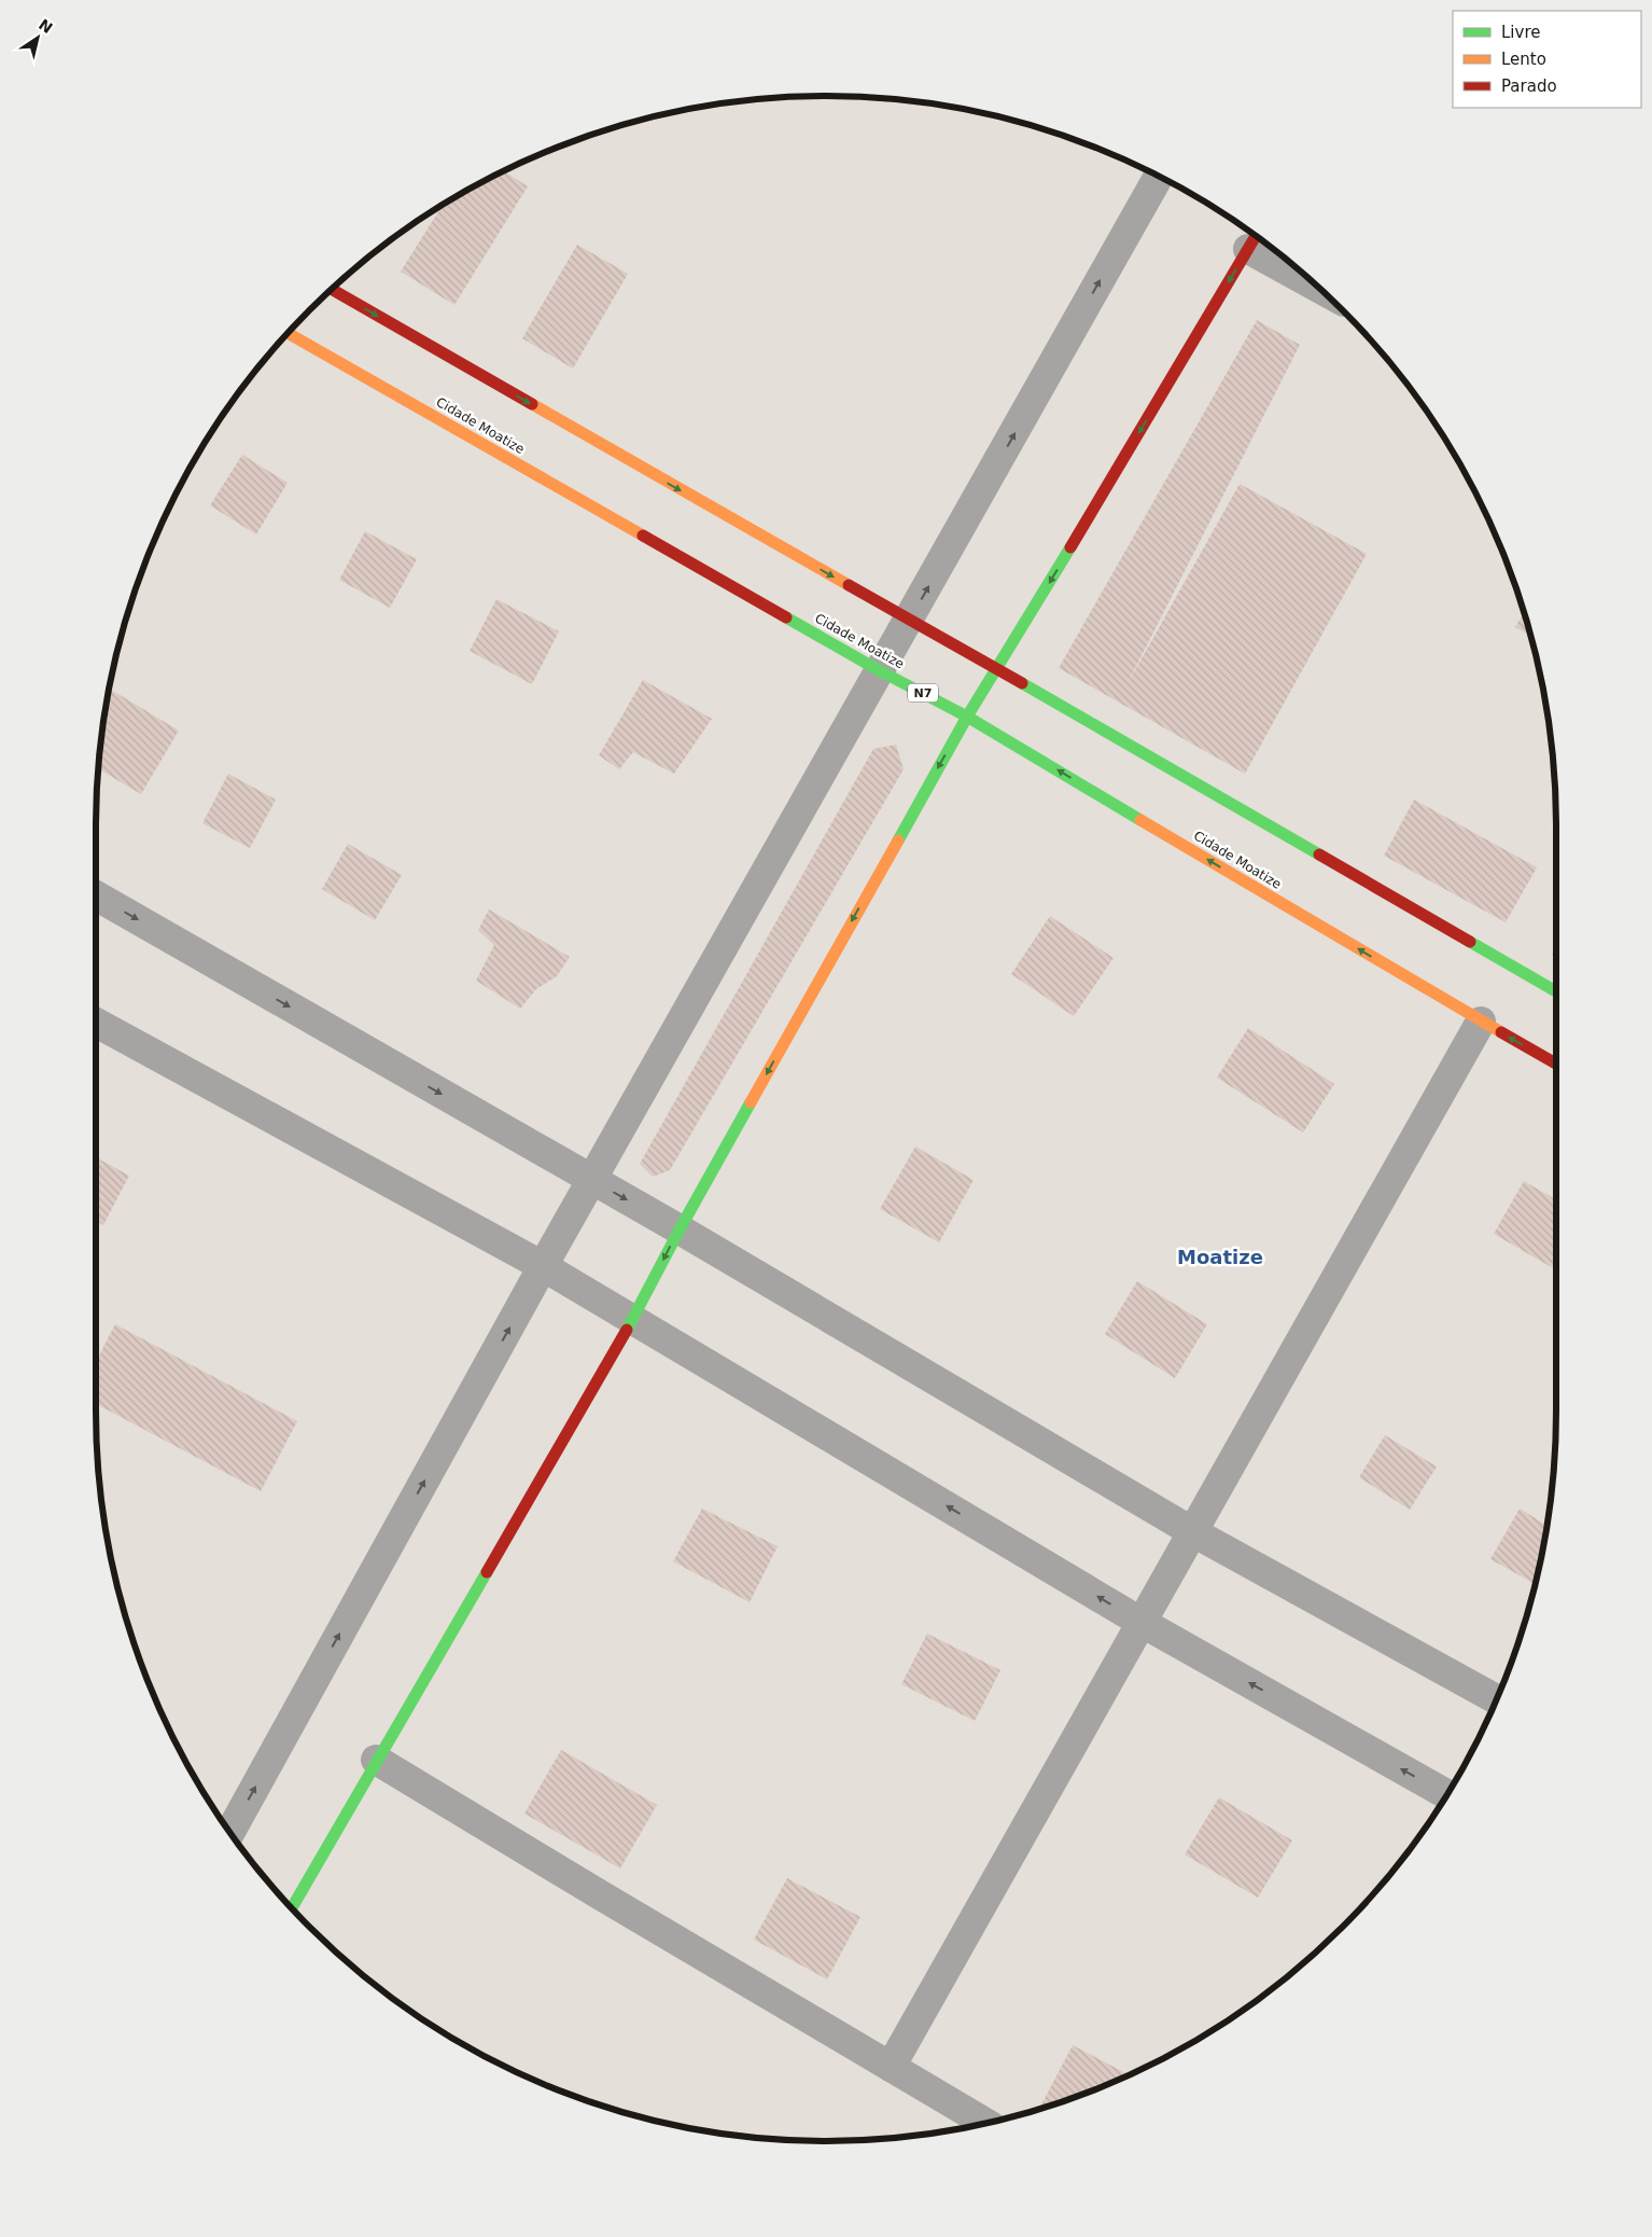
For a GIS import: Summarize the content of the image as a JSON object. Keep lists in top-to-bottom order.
{
  "streets": {
    "main road": ["Cidade Moatize", "N7"]
  },
  "districts": ["Moatize"],
  "legend": ["Livre", "Lento", "Parado"],
  "north": "top right"
}
